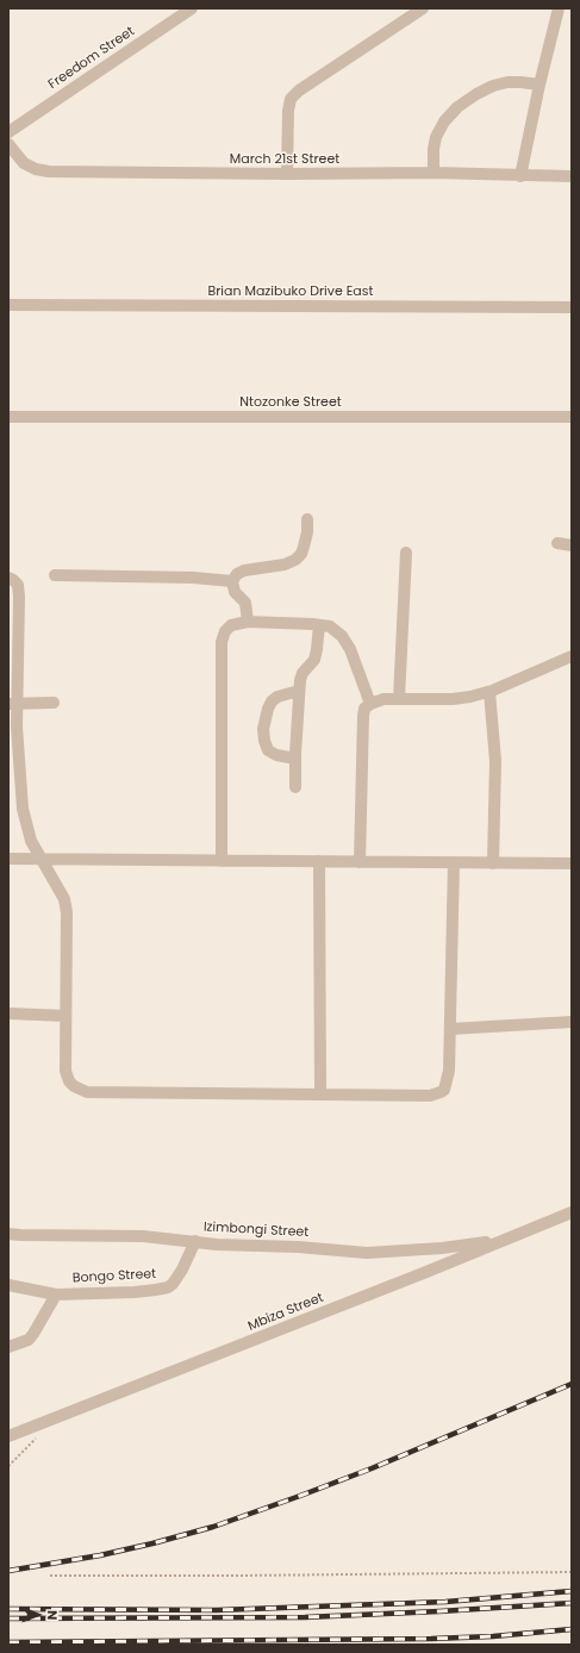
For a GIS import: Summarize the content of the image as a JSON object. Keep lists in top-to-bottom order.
{
  "streets": {
    "street": [
      "Freedom Street",
      "March 21st Street",
      "Brian Mazibuko Drive East",
      "Ntozonke Street",
      "Izimbongi Street",
      "Bongo Street",
      "Mbiza Street"
    ]
  },
  "crossings": [
    ["Izimbongi Street", "Bongo Street"],
    ["Izimbongi Street", "Mbiza Street"]
  ],
  "north": "right"
}
